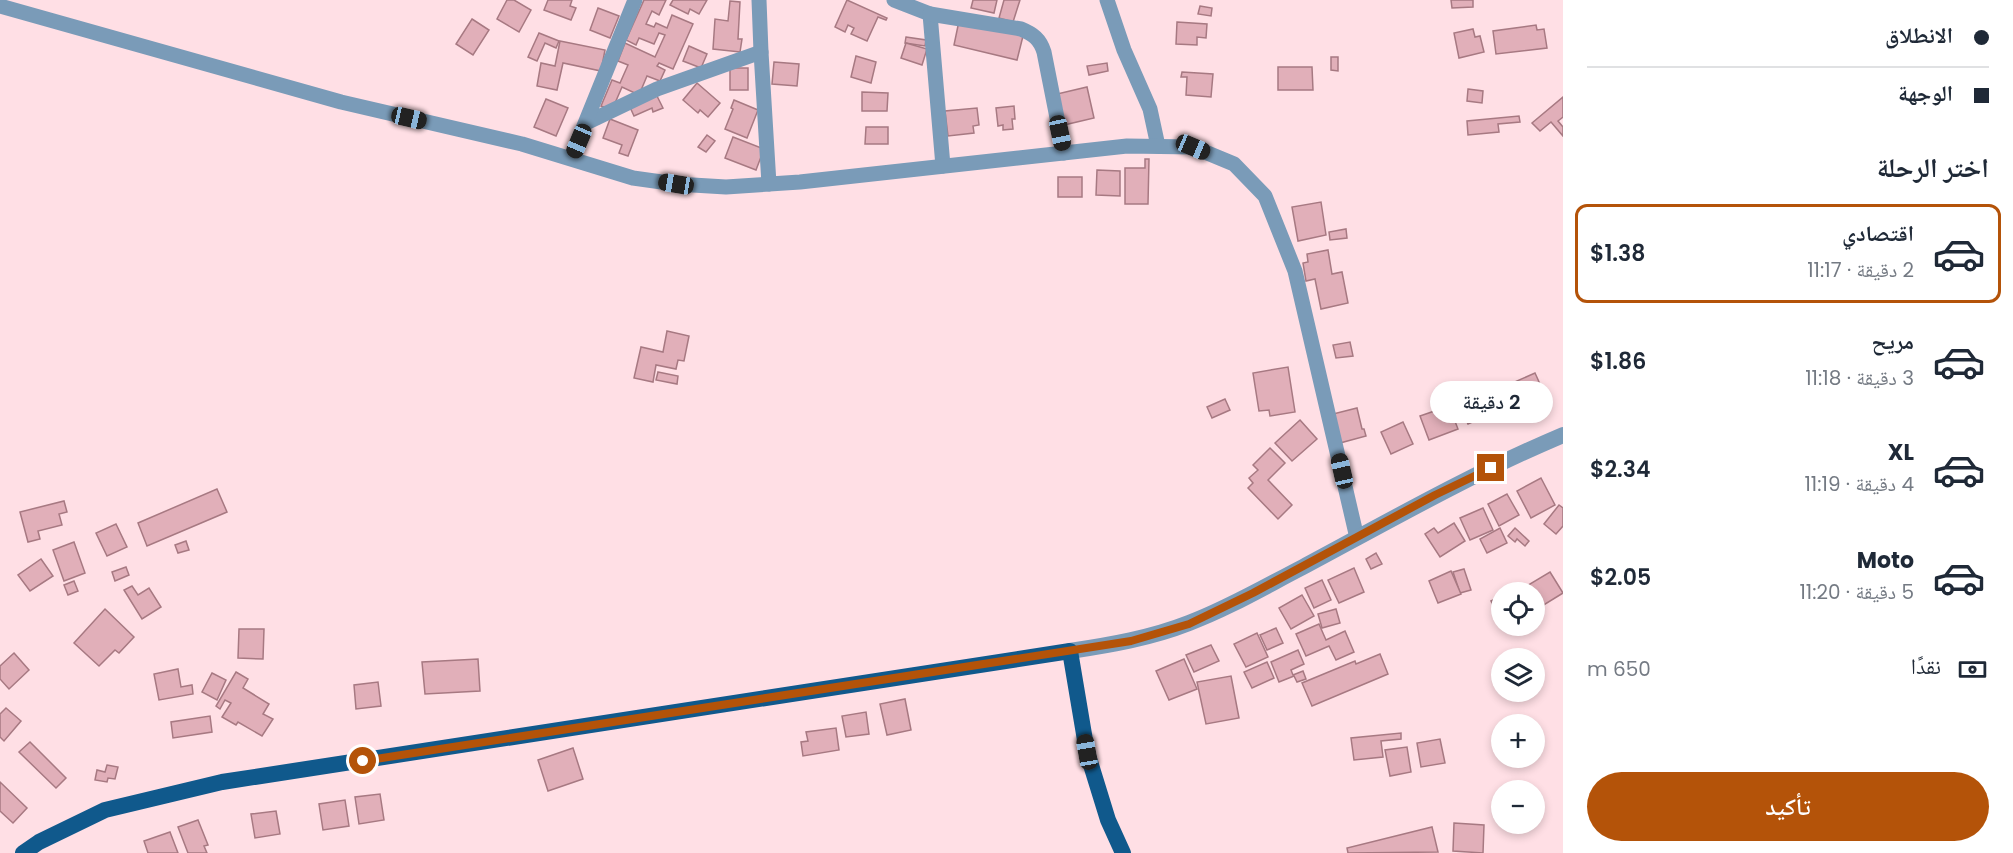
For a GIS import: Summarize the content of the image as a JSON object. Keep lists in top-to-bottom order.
{
  "page": {
    "banner": ["الانطلاق", "الوجهة"],
    "heading": "اختر الرحلة",
    "list": [
      {
        "name": "اقتصادي",
        "note": "2 دقيقة · 11:17",
        "value": "$1.38"
      },
      {
        "name": "مريح",
        "note": "3 دقيقة · 11:18",
        "value": "$1.86"
      },
      {
        "name": "XL",
        "note": "4 دقيقة · 11:19",
        "value": "$2.34"
      },
      {
        "name": "Moto",
        "note": "5 دقيقة · 11:20",
        "value": "$2.05"
      }
    ],
    "bubble": "2 دقيقة",
    "map_buttons": ["+", "−"],
    "pay": ["نقدًا", "650 m"],
    "buttons": "تأكيد"
  }
}
